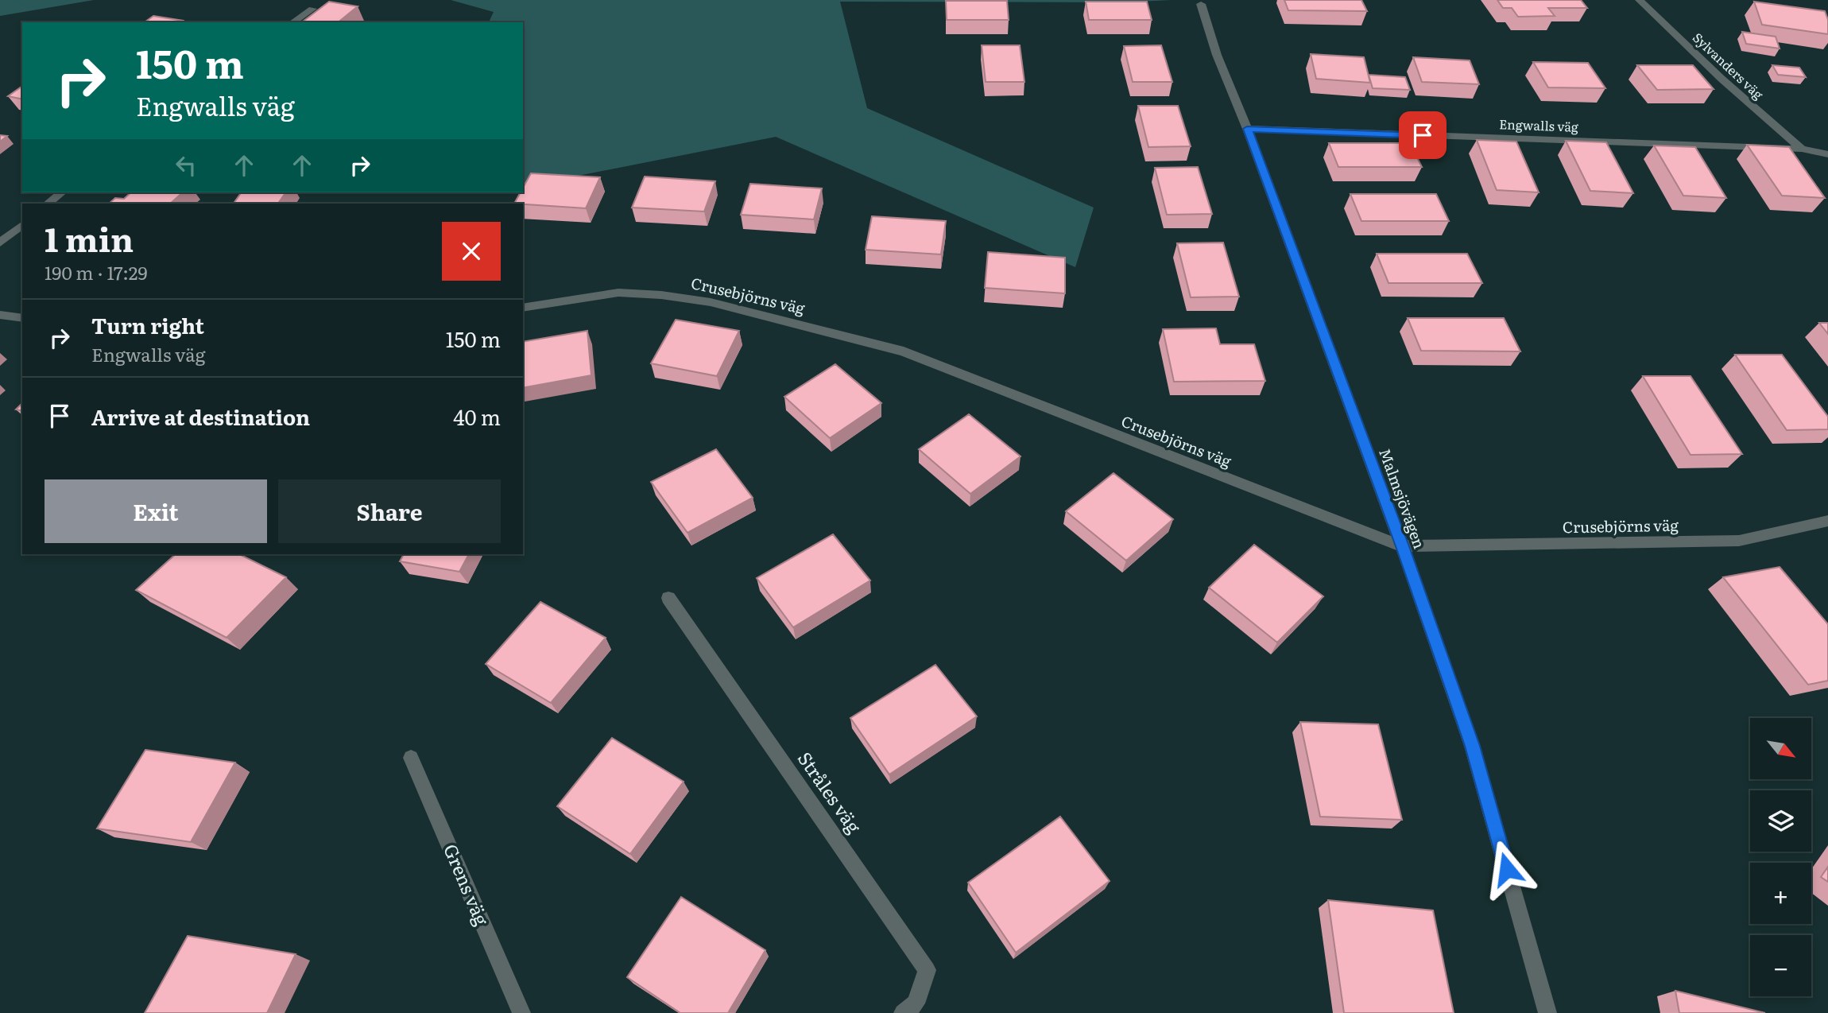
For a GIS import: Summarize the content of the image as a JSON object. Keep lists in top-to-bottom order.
{
  "streets": {
    "street": [
      "Sylvanders väg",
      "Engwalls väg",
      "Crusebjörns väg",
      "Malmsjövägen",
      "Stråles väg",
      "Grens väg"
    ]
  },
  "crossings": [
    ["Sylvanders väg", "Engwalls väg"],
    ["Engwalls väg", "Malmsjövägen"],
    ["Crusebjörns väg", "Malmsjövägen"]
  ],
  "north": "bottom right",
  "page": {
    "turn": ["150 m", "Engwalls väg"],
    "heading": ["1 min", "190 m · 17:29"],
    "list": [
      {
        "name": "Turn right",
        "note": "Engwalls väg",
        "value": "150 m"
      },
      {
        "name": "Arrive at destination",
        "value": "40 m"
      }
    ],
    "buttons": ["Exit", "Share"],
    "map_buttons": ["+", "−"]
  }
}
